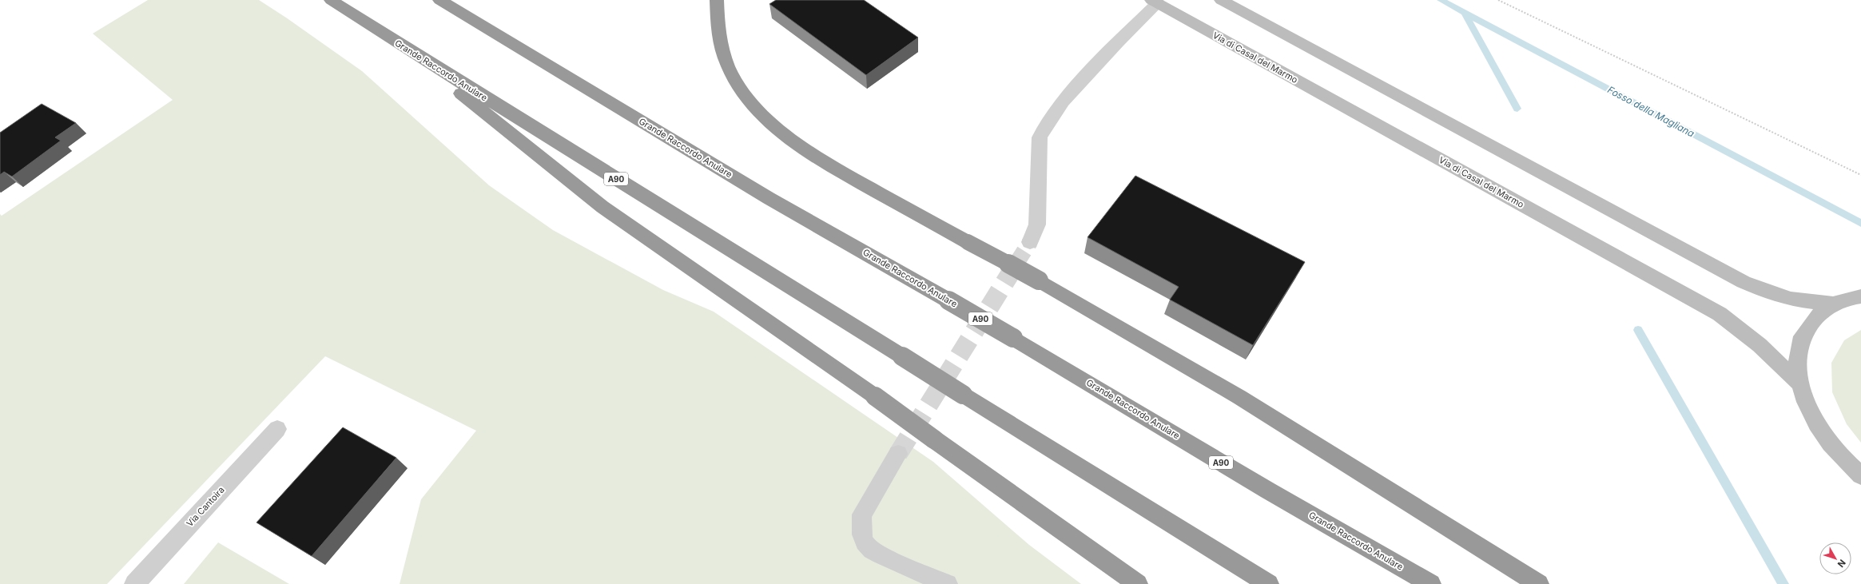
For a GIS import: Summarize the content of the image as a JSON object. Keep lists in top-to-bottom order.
{
  "streets": {
    "highway": ["Grande Raccordo Anulare", "A90"],
    "main road": ["Via di Casal del Marmo"],
    "street": ["Via Cantoira"]
  },
  "water": ["Fosso della Magliana"],
  "north": "bottom right"
}
